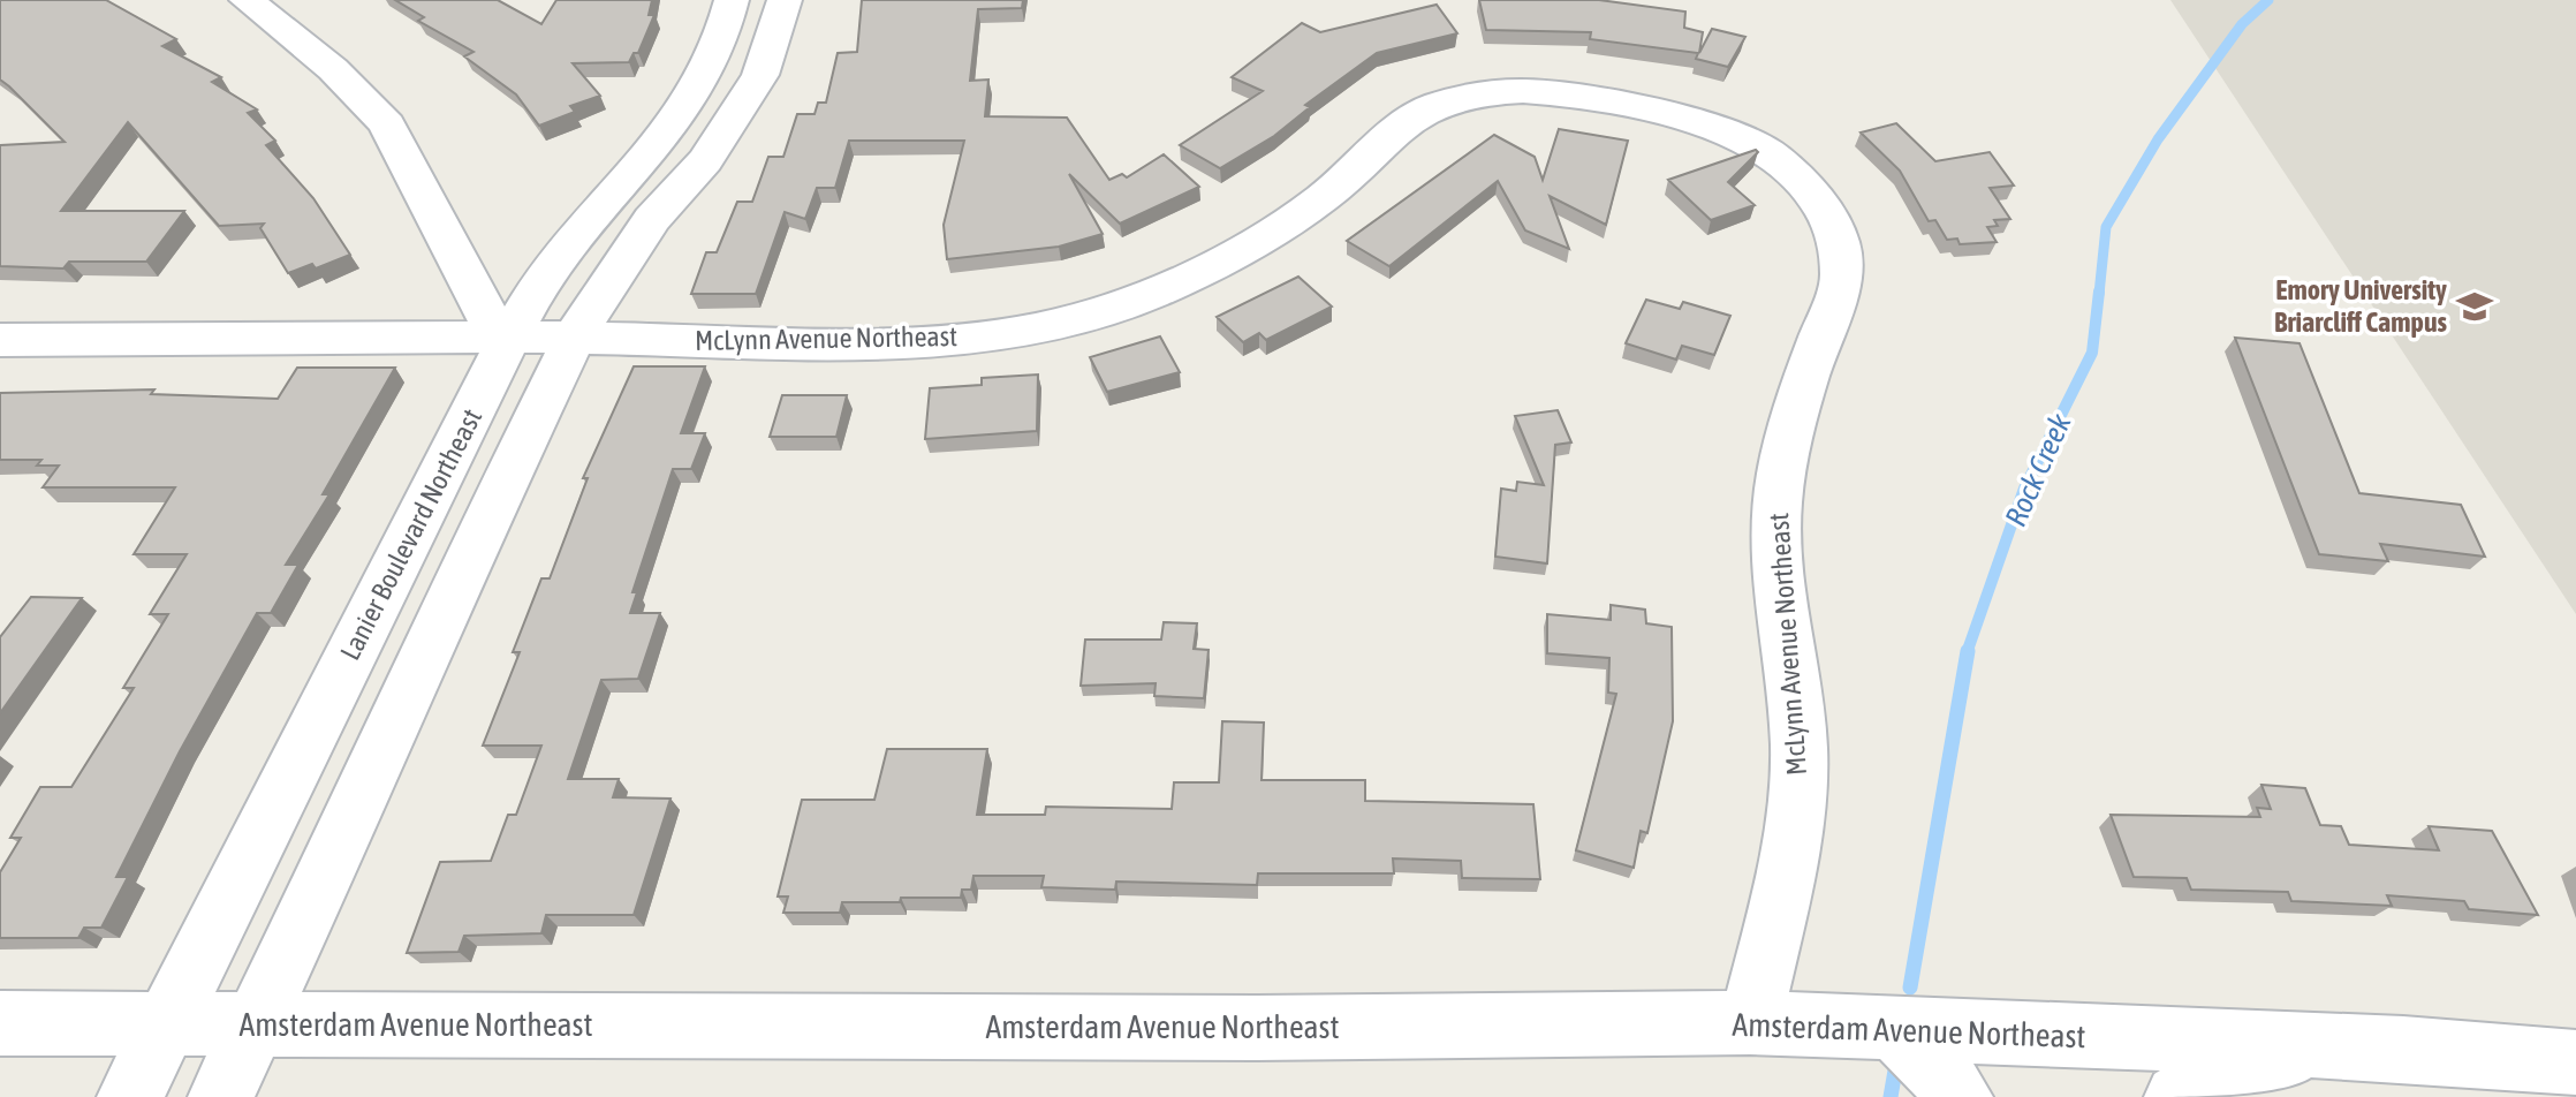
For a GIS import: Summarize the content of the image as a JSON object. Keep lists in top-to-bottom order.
{
  "streets": {
    "street": ["McLynn Avenue Northeast", "Lanier Boulevard Northeast", "Amsterdam Avenue Northeast"]
  },
  "crossings": [
    ["McLynn Avenue Northeast", "Lanier Boulevard Northeast"],
    ["McLynn Avenue Northeast", "Amsterdam Avenue Northeast"],
    ["Lanier Boulevard Northeast", "Amsterdam Avenue Northeast"]
  ],
  "water": ["Rock Creek"],
  "places": {
    "school or university": ["Emory University Briarcliff Campus"]
  }
}
